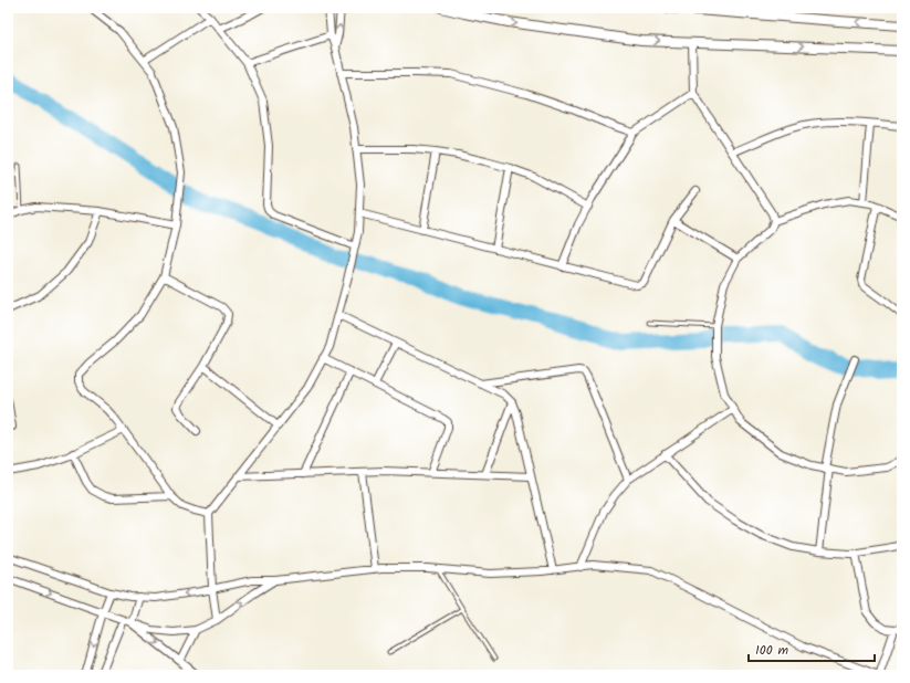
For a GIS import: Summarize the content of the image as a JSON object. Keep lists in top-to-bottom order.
{
  "scale_bar": "100 m"
}
